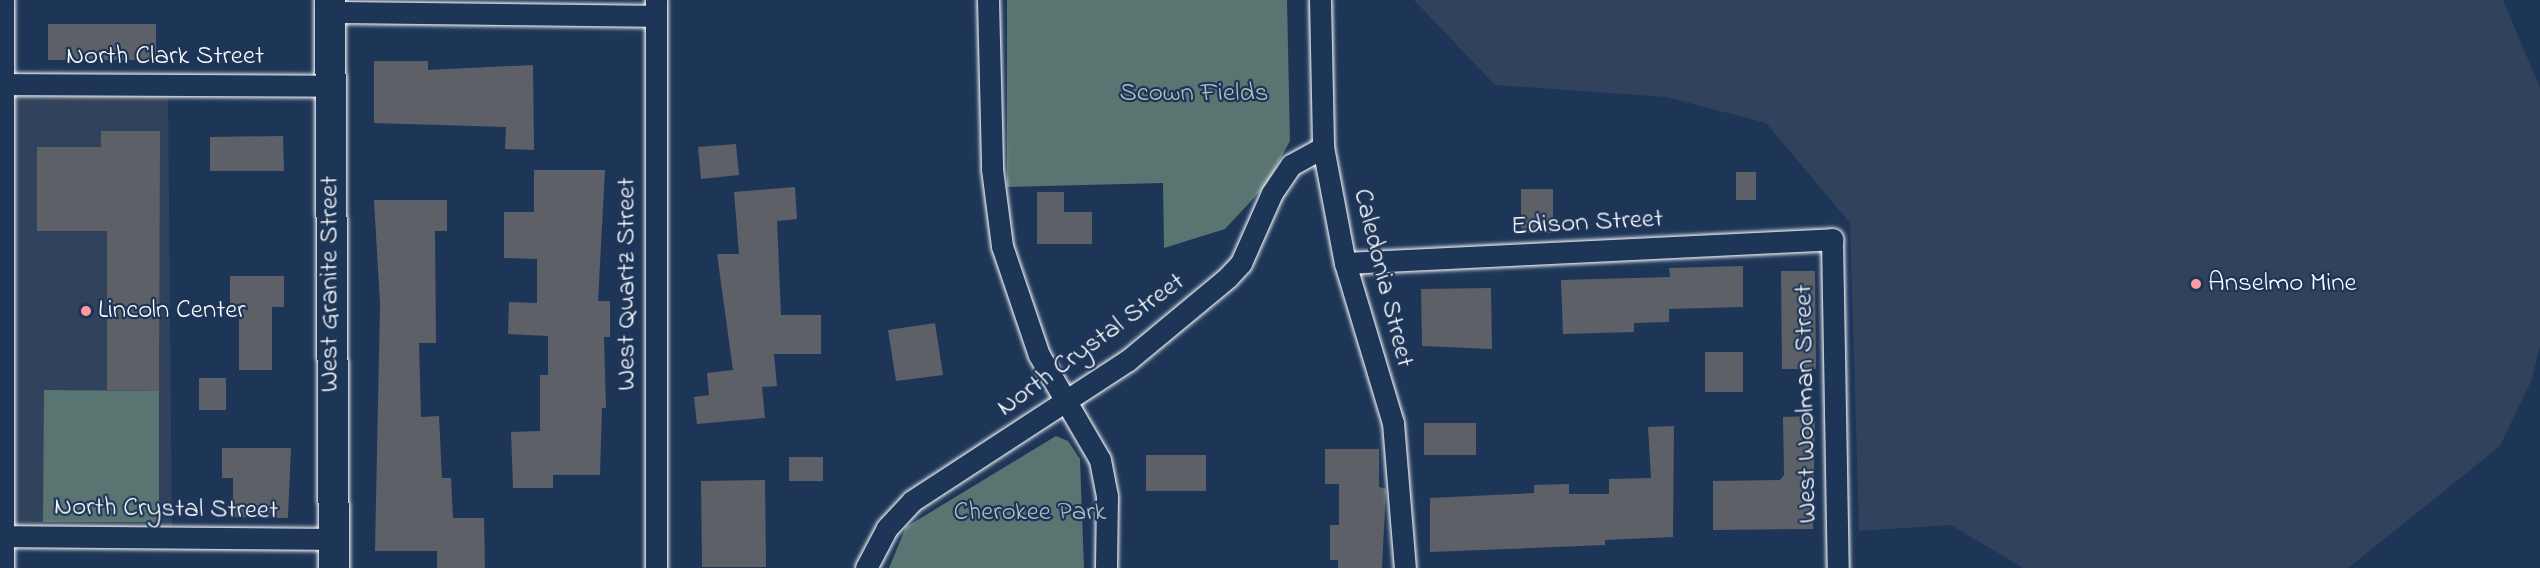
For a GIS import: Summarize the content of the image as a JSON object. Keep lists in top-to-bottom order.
{
  "streets": {
    "street": [
      "North Clark Street",
      "Edison Street",
      "Caledonia Street",
      "West Granite Street",
      "West Quartz Street",
      "North Crystal Street",
      "West Woolman Street"
    ]
  },
  "crossings": [
    ["North Clark Street", "West Granite Street"],
    ["Edison Street", "Caledonia Street"],
    ["Edison Street", "West Woolman Street"],
    ["Caledonia Street", "North Crystal Street"],
    ["West Granite Street", "North Crystal Street"]
  ],
  "parks": ["Scown Fields", "Cherokee Park"],
  "places": ["Anselmo Mine", "Lincoln Center"]
}
